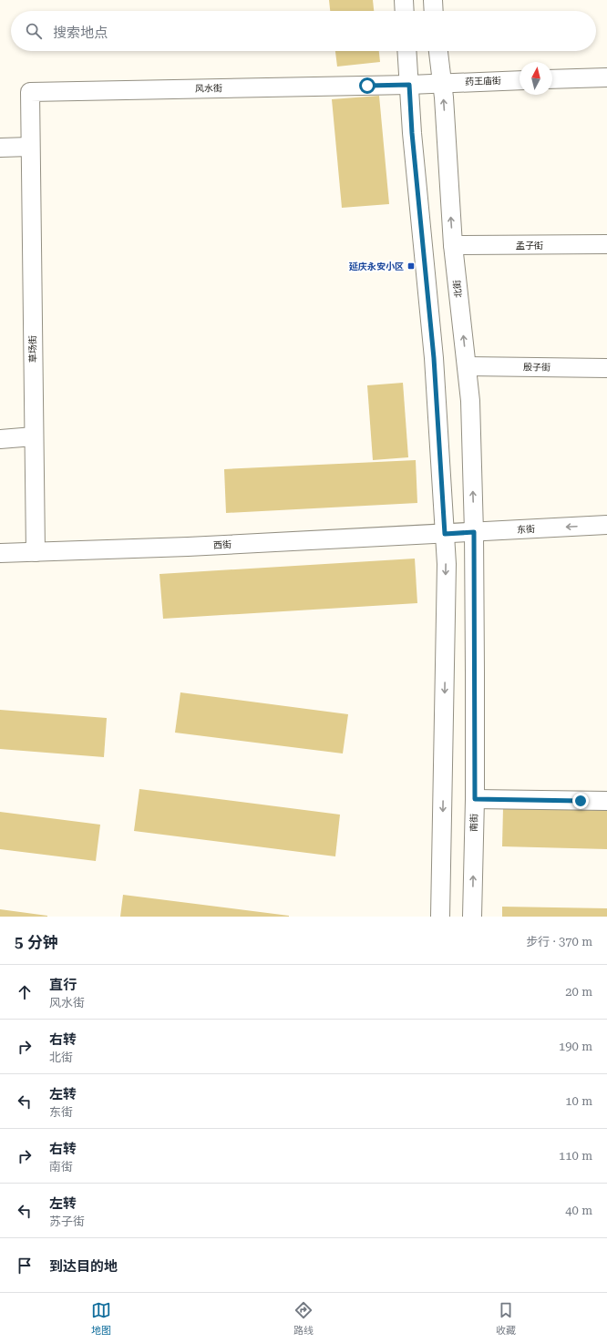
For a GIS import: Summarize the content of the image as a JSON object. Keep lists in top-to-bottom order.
{
  "streets": {
    "street": [
      "药王庙街",
      "风水街",
      "孟子街",
      "北街",
      "草场街",
      "殷子街",
      "东街",
      "西街",
      "南街"
    ]
  },
  "crossings": [
    ["药王庙街", "风水街"],
    ["药王庙街", "北街"],
    ["风水街", "北街"],
    ["风水街", "草场街"],
    ["孟子街", "北街"],
    ["北街", "殷子街"],
    ["北街", "东街"],
    ["北街", "南街"],
    ["草场街", "西街"],
    ["东街", "西街"],
    ["东街", "南街"]
  ],
  "one_way": ["东街"],
  "places": {
    "transit": ["延庆永安小区"]
  },
  "north": "top",
  "page": {
    "search": "搜索地点",
    "heading": ["5 分钟", "步行 · 370 m"],
    "list": [
      ["直行", "风水街", "20 m"],
      ["右转", "北街", "190 m"],
      ["左转", "东街", "10 m"],
      ["右转", "南街", "110 m"],
      ["左转", "苏子街", "40 m"],
      "到达目的地"
    ],
    "nav": ["地图", "路线", "收藏"]
  }
}
